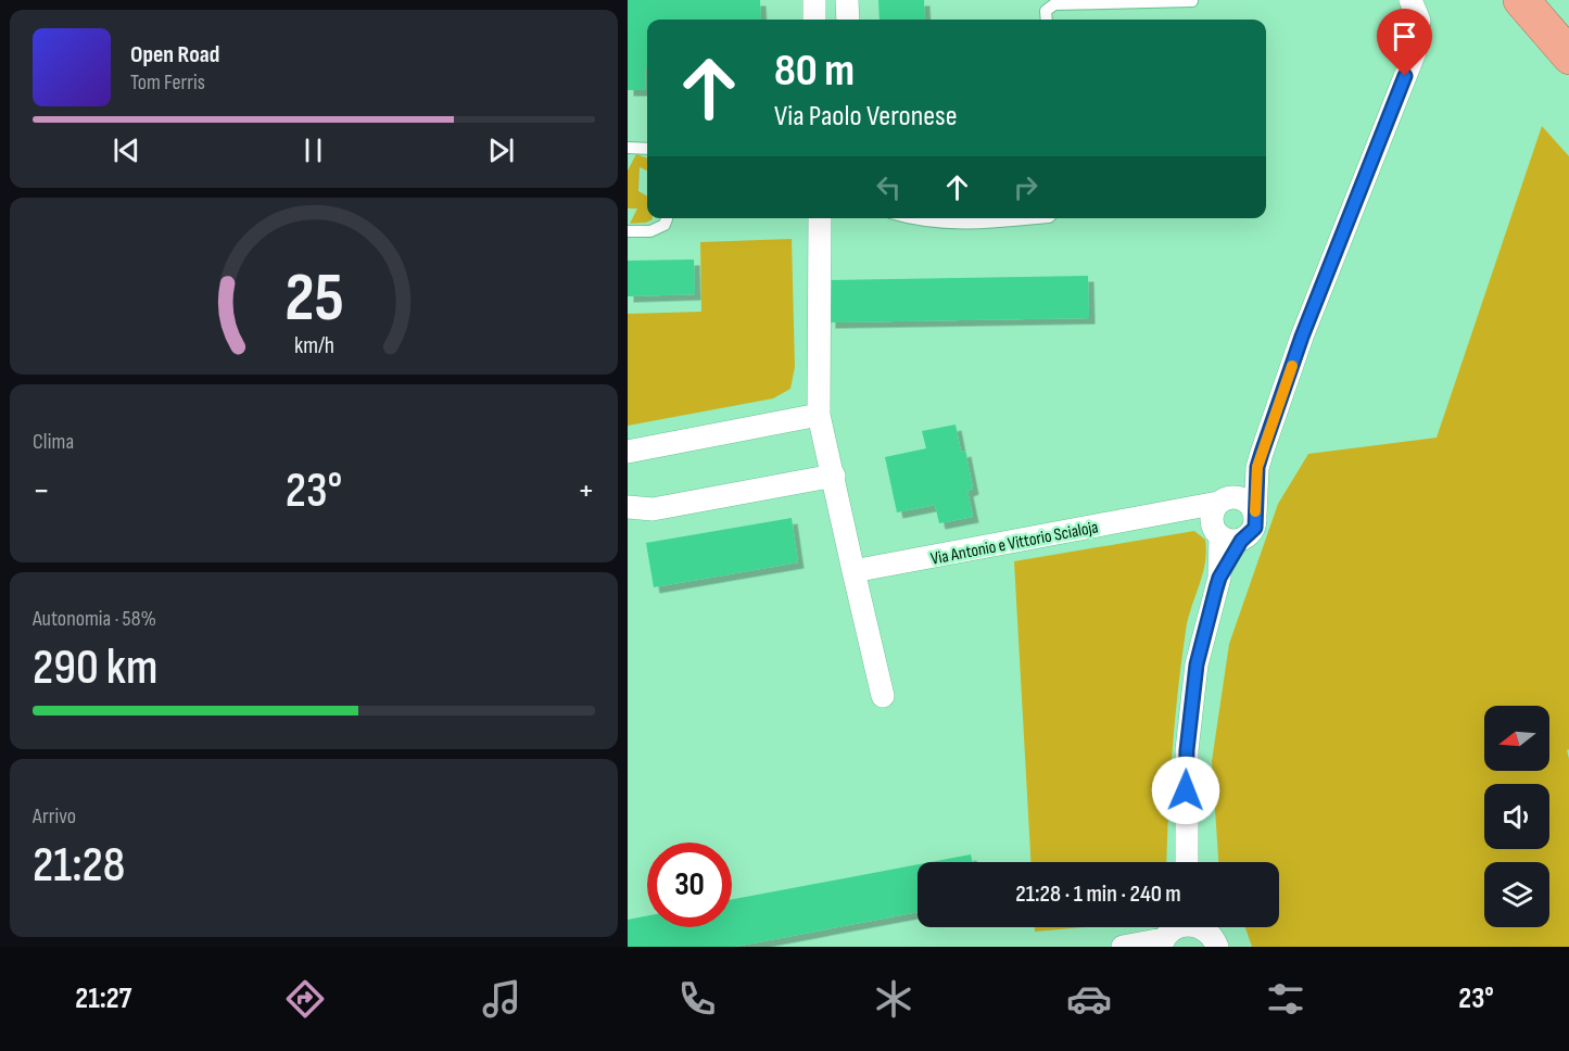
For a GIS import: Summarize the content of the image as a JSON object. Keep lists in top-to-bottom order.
{
  "streets": {
    "street": ["Via Antonio e Vittorio Scialoja"]
  },
  "north": "left",
  "page": {
    "turn": ["80 m", "Via Paolo Veronese"],
    "song": ["Open Road", "Tom Ferris"],
    "tile": [
      "Clima",
      ["Autonomia · 58%", "290 km"],
      ["Arrivo", "21:28"]
    ],
    "heat": ["−", "23°", "+"],
    "limit": "30",
    "trip": "21:28 · 1 min · 240 m",
    "tabs": ["21:27", "23°"],
    "gauge": ["25", "km/h"]
  }
}
